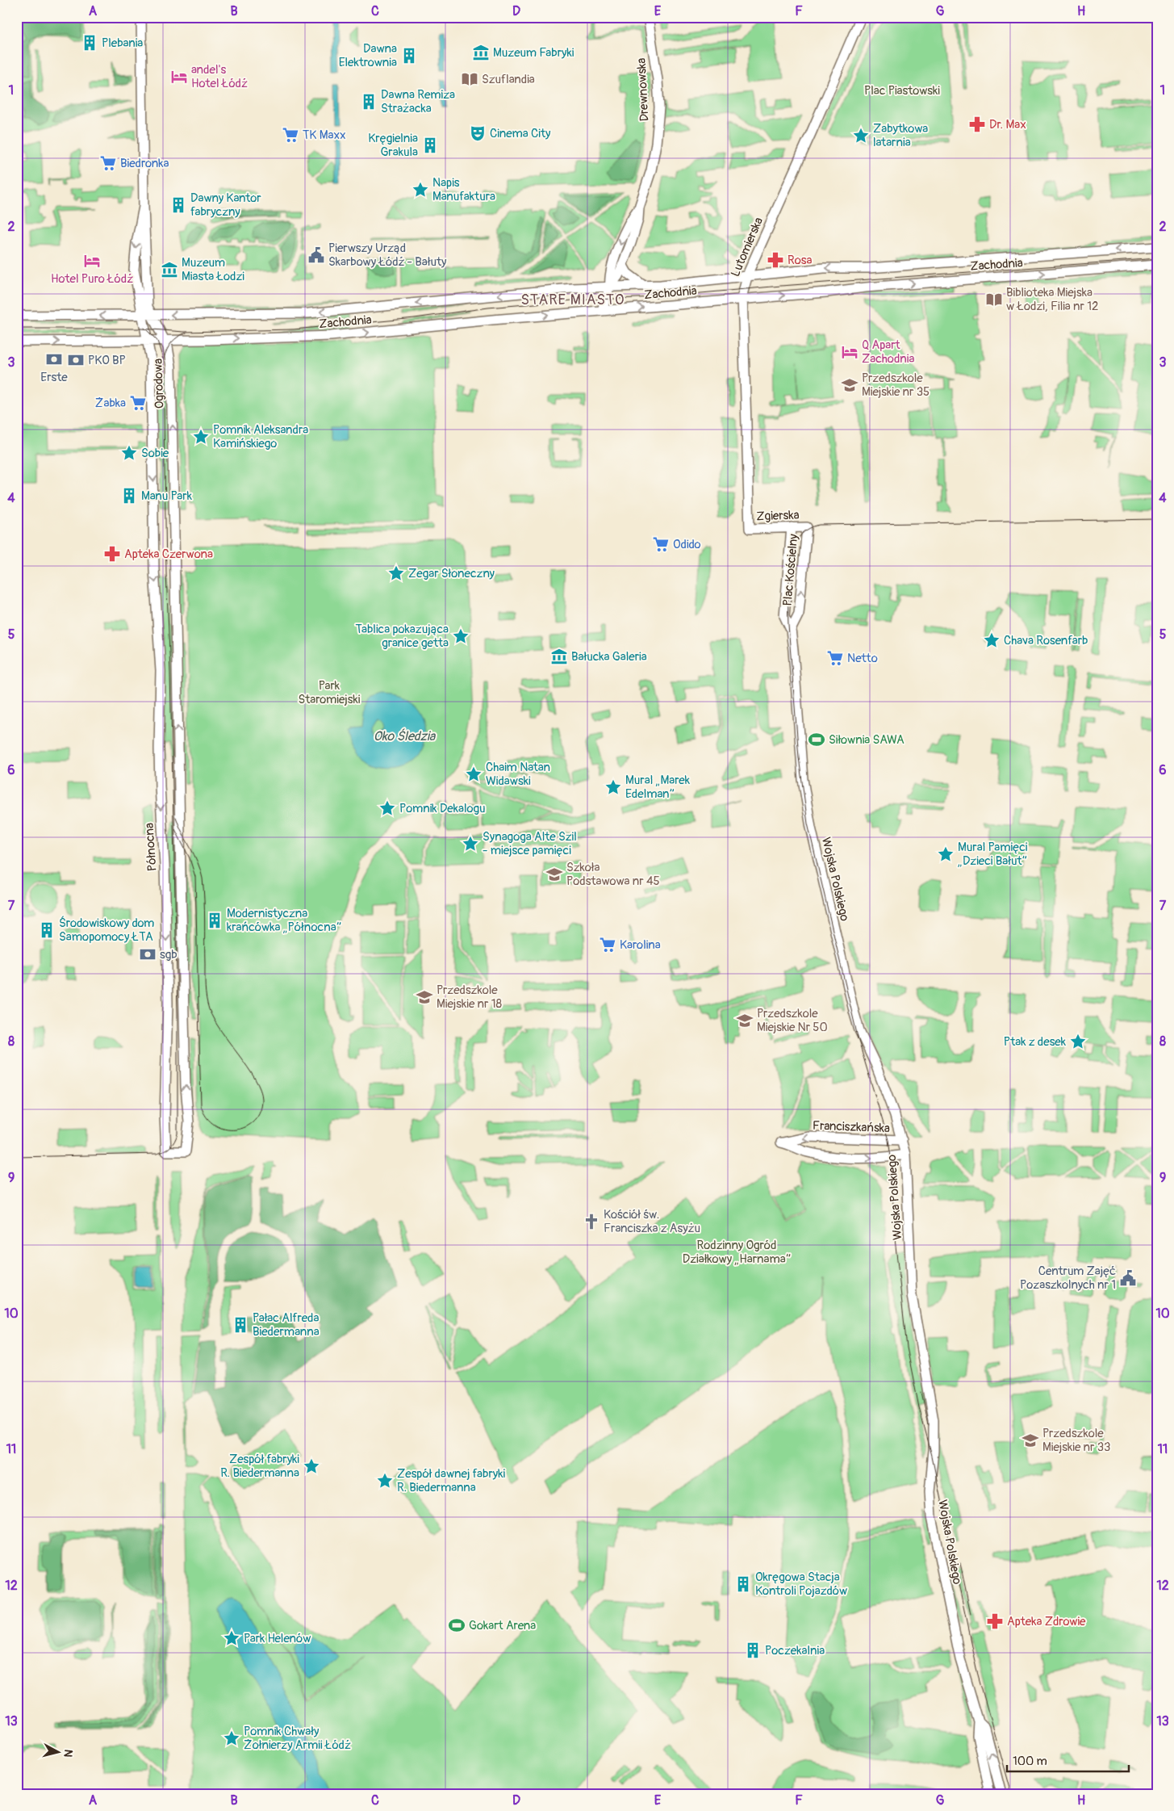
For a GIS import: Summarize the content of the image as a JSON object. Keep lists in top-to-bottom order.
{
  "streets": {
    "main road": [
      "Drewnowska",
      "Lutomierska",
      "Zachodnia",
      "Ogrodowa",
      "Zgierska",
      "Plac Kościelny",
      "Północna",
      "Wojska Polskiego",
      "Franciszkańska"
    ]
  },
  "crossings": [
    ["Drewnowska", "Zachodnia"],
    ["Lutomierska", "Zachodnia"],
    ["Lutomierska", "Zgierska"],
    ["Zachodnia", "Ogrodowa"],
    ["Ogrodowa", "Północna"],
    ["Zgierska", "Plac Kościelny"],
    ["Plac Kościelny", "Wojska Polskiego"],
    ["Wojska Polskiego", "Franciszkańska"]
  ],
  "one_way": ["Północna"],
  "districts": ["STARE MIASTO"],
  "water": ["Oko Śledzia"],
  "parks": ["Plac Piastowski", "Park Staromiejski", "Rodzinny Ogród Działkowy „Harnama”"],
  "places": {
    "building": [
      "Plebania",
      "Dawna Elektrownia",
      "Dawna Remiza Strażacka",
      "Kręgielnia Grakula",
      "Dawny Kantor fabryczny",
      "Manu Park",
      "Modernistyczna krańcówka „Północna”",
      "Środowiskowy dom Samopomocy ŁTA",
      "Pałac Alfreda Biedermanna",
      "Okręgowa Stacja Kontroli Pojazdów",
      "Poczekalnia"
    ],
    "museum": ["Muzeum Fabryki", "Muzeum Miasta Łodzi", "Bałucka Galeria"],
    "hotel": ["andel's Hotel Łódź", "Hotel Puro Łódź", "Q Apart Zachodnia"],
    "library": ["Szuflandia", "Biblioteka Miejska w Łodzi, Filia nr 12"],
    "pharmacy": [
      "Dr. Max",
      "Rosa",
      "Apteka Czerwona",
      "Apteka Zdrowie"
    ],
    "theatre": ["Cinema City"],
    "supermarket": [
      "TK Maxx",
      "Biedronka",
      "Żabka",
      "Odido",
      "Netto",
      "Karolina"
    ],
    "place": [
      "Zabytkowa latarnia",
      "Napis Manufaktura",
      "Pomnik Aleksandra Kamińskiego",
      "Sobie",
      "Zegar Słoneczny",
      "Tablica pokazująca granice getta",
      "Chava Rosenfarb",
      "Chaim Natan Widawski",
      "Mural „Marek Edelman”",
      "Pomnik Dekalogu",
      "Synagoga Alte Szil - miejsce pamięci",
      "Mural Pamięci „Dzieci Bałut”",
      "Ptak z desek",
      "Zespół fabryki R. Biedermanna",
      "Zespół dawnej fabryki R. Biedermanna",
      "Park Helenów",
      "Pomnik Chwały Żołnierzy Armii Łódź"
    ],
    "public building": ["Pierwszy Urząd Skarbowy Łódź - Bałuty", "Centrum Zajęć Pozaszkolnych nr 1"],
    "bank": ["Erste", "PKO BP", "sgb"],
    "school or university": [
      "Przedszkole Miejskie nr 35",
      "Szkoła Podstawowa nr 45",
      "Przedszkole Miejskie nr 18",
      "Przedszkole Miejskie Nr 50",
      "Przedszkole Miejskie nr 33"
    ],
    "sports": ["Siłownia SAWA", "Gokart Arena"],
    "church": ["Kościół św. Franciszka z Asyżu"]
  },
  "scale_bar": "100 m",
  "north": "right",
  "grid": {
    "columns": [
      "A",
      "B",
      "C",
      "D",
      "E",
      "F",
      "G",
      "H"
    ],
    "rows": [
      "1",
      "2",
      "3",
      "4",
      "5",
      "6",
      "7",
      "8",
      "9",
      "10",
      "11",
      "12",
      "13"
    ]
  }
}
